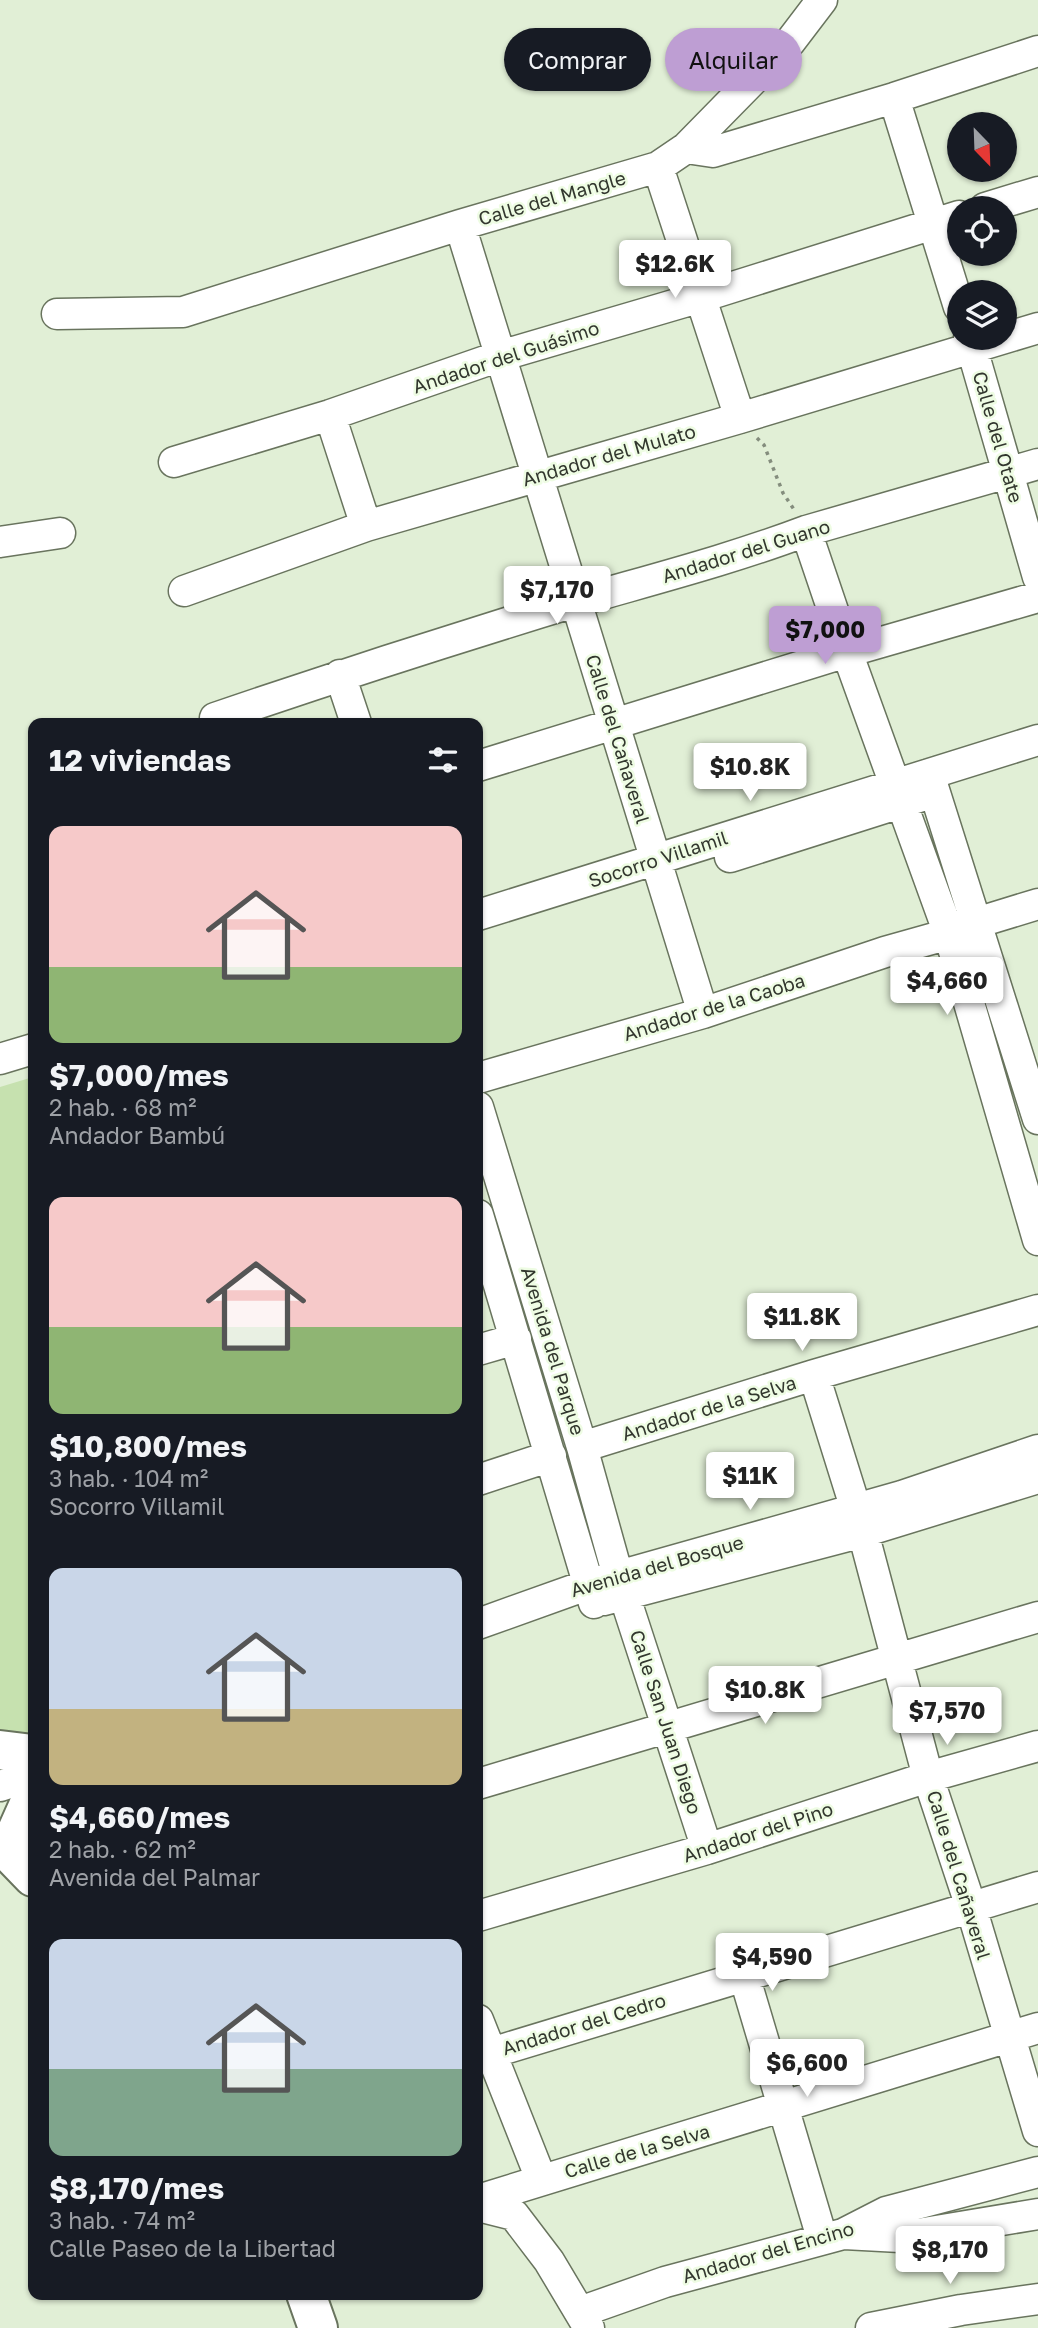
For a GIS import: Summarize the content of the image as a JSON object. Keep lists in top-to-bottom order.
{
  "streets": {
    "street": [
      "Calle del Mangle",
      "Andador del Guásimo",
      "Calle del Otate",
      "Andador del Mulato",
      "Andador del Guano",
      "Calle del Cañaveral",
      "Socorro Villamil",
      "Andador de la Caoba",
      "Avenida del Parque",
      "Andador de la Selva",
      "Avenida del Bosque",
      "Calle San Juan Diego",
      "Andador del Pino",
      "Andador del Cedro",
      "Calle de la Selva",
      "Andador del Encino"
    ]
  },
  "crossings": [
    ["Calle del Mangle", "Calle del Cañaveral"],
    ["Andador del Guásimo", "Calle del Cañaveral"],
    ["Calle del Otate", "Andador del Guano"],
    ["Andador del Mulato", "Calle del Cañaveral"],
    ["Andador del Guano", "Calle del Cañaveral"],
    ["Calle del Cañaveral", "Socorro Villamil"],
    ["Calle del Cañaveral", "Andador de la Caoba"],
    ["Calle del Cañaveral", "Andador de la Selva"],
    ["Calle del Cañaveral", "Avenida del Bosque"],
    ["Calle del Cañaveral", "Andador del Pino"],
    ["Calle del Cañaveral", "Andador del Cedro"],
    ["Calle del Cañaveral", "Calle de la Selva"],
    ["Avenida del Parque", "Andador de la Selva"],
    ["Avenida del Parque", "Avenida del Bosque"],
    ["Avenida del Parque", "Calle San Juan Diego"],
    ["Avenida del Bosque", "Calle San Juan Diego"],
    ["Calle San Juan Diego", "Andador del Pino"]
  ],
  "north": "bottom right",
  "page": {
    "chip": ["Comprar", "Alquilar"],
    "price": [
      "$12.6K",
      "$7,170",
      "$7,000",
      "$10.8K",
      "$4,660",
      "$11.8K",
      "$11K",
      "$10.8K",
      "$7,570",
      "$4,590",
      "$6,600",
      "$8,170"
    ],
    "heading": "12 viviendas",
    "list": [
      {
        "name": "$7,000/mes",
        "note": "2 hab. · 68 m² · Andador Bambú"
      },
      {
        "name": "$10,800/mes",
        "note": "3 hab. · 104 m² · Socorro Villamil"
      },
      {
        "name": "$4,660/mes",
        "note": "2 hab. · 62 m² · Avenida del Palmar"
      },
      {
        "name": "$8,170/mes",
        "note": "3 hab. · 74 m² · Calle Paseo de la Libertad"
      }
    ]
  }
}
